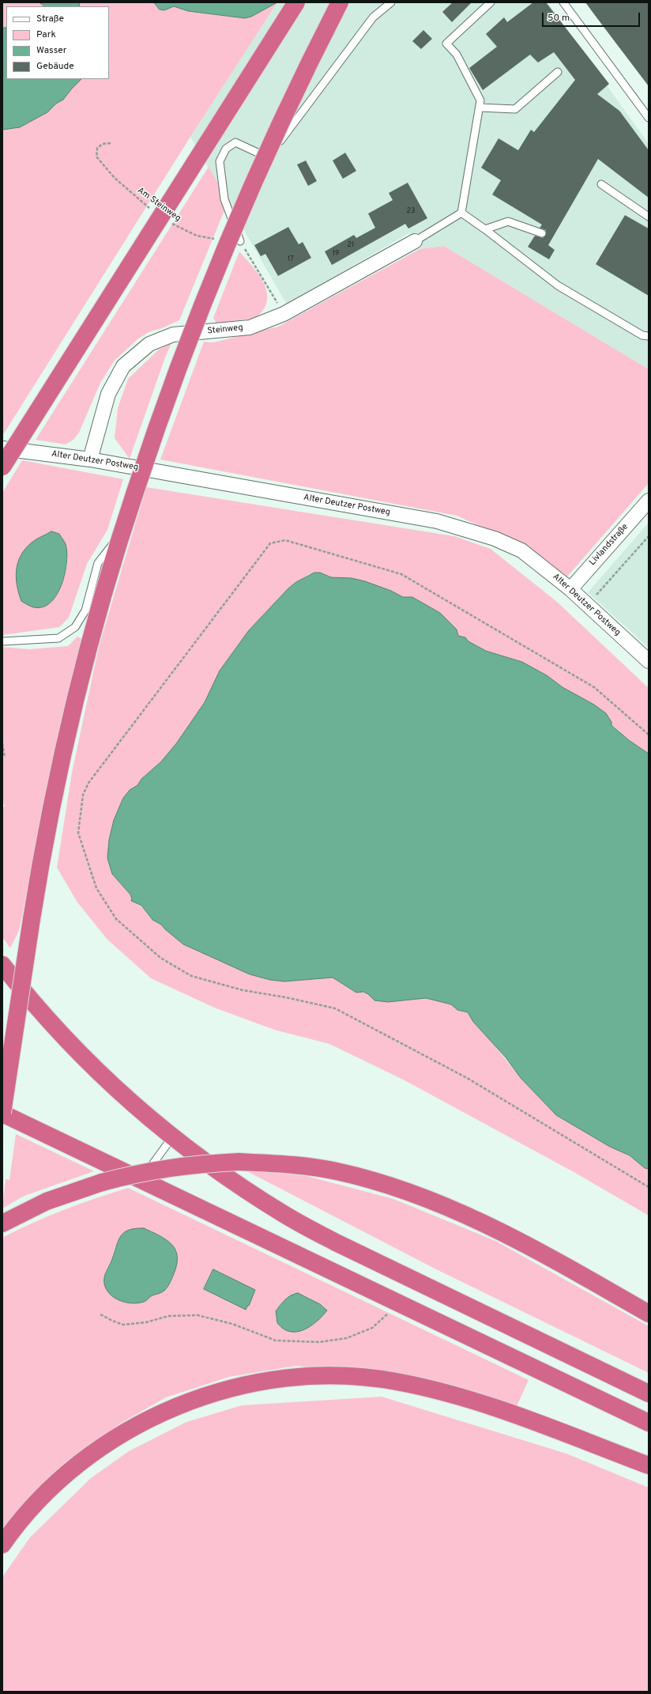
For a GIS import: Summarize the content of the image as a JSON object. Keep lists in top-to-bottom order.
{
  "streets": {
    "street": ["Steinweg", "Alter Deutzer Postweg", "Livlandstraße"],
    "path": ["Am Steinweg"]
  },
  "crossings": [
    ["Steinweg", "Alter Deutzer Postweg"],
    ["Alter Deutzer Postweg", "Livlandstraße"]
  ],
  "house_numbers": [
    "23",
    "21",
    "19",
    "17"
  ],
  "legend": [
    "Straße",
    "Park",
    "Wasser",
    "Gebäude"
  ],
  "scale_bar": "50 m"
}
